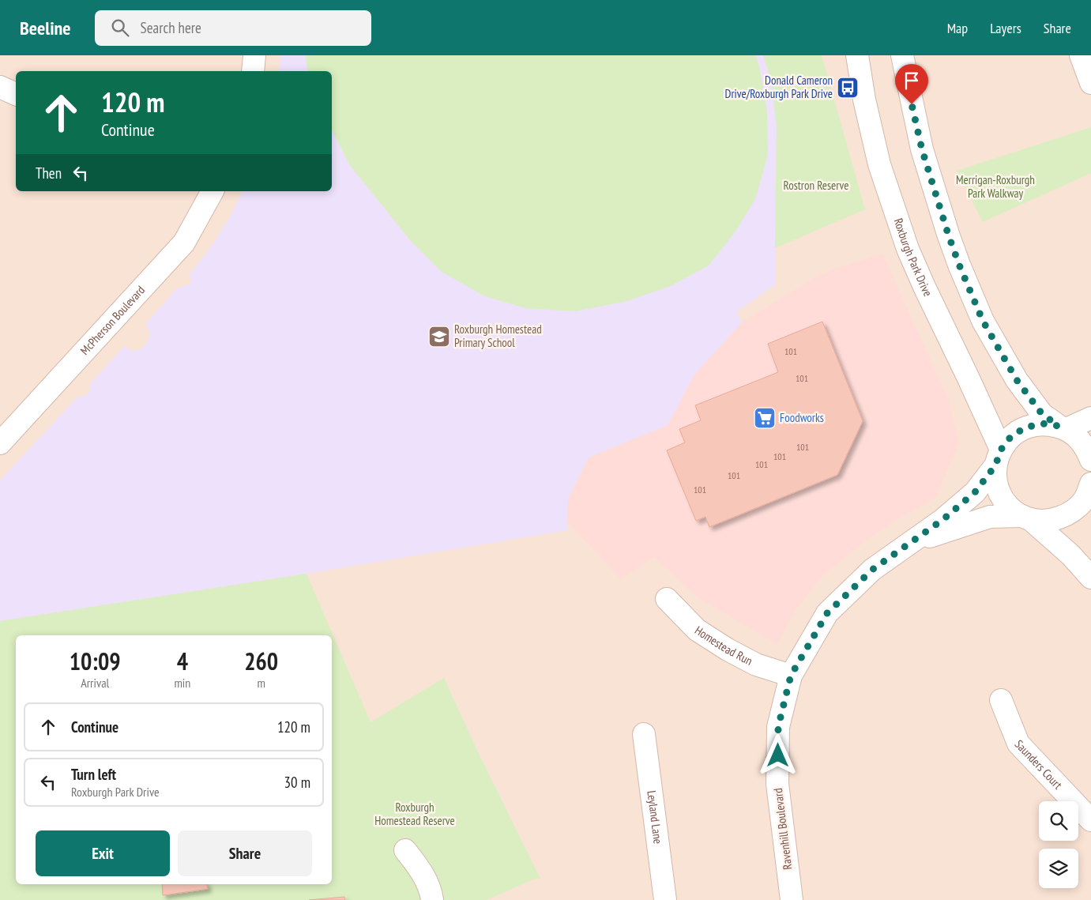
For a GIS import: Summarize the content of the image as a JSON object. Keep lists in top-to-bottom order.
{
  "streets": {
    "street": [
      "Roxburgh Park Drive",
      "McPherson Boulevard",
      "Homestead Run",
      "Saunders Court",
      "Leyland Lane",
      "Ravenhill Boulevard"
    ]
  },
  "crossings": [
    ["Roxburgh Park Drive", "Ravenhill Boulevard"],
    ["Homestead Run", "Ravenhill Boulevard"]
  ],
  "parks": ["Merrigan-Roxburgh Park Walkway", "Rostron Reserve", "Roxburgh Homestead Reserve"],
  "places": {
    "bus stop": ["Donald Cameron Drive/Roxburgh Park Drive"],
    "school or university": ["Roxburgh Homestead Primary School"],
    "supermarket": ["Foodworks"]
  },
  "house_numbers": [
    "101",
    "101",
    "101",
    "101",
    "101",
    "101",
    "101"
  ],
  "page": {
    "header": "Beeline",
    "search": "Search here",
    "nav": ["Map", "Layers", "Share"],
    "turn": ["120 m", "Continue"],
    "then": "Then",
    "eta": [
      "10:09",
      "Arrival",
      "4",
      "min",
      "260",
      "m"
    ],
    "list": [
      {
        "name": "Continue",
        "value": "120 m"
      },
      {
        "name": "Turn left",
        "note": "Roxburgh Park Drive",
        "value": "30 m"
      }
    ],
    "buttons": ["Exit", "Share"]
  }
}
